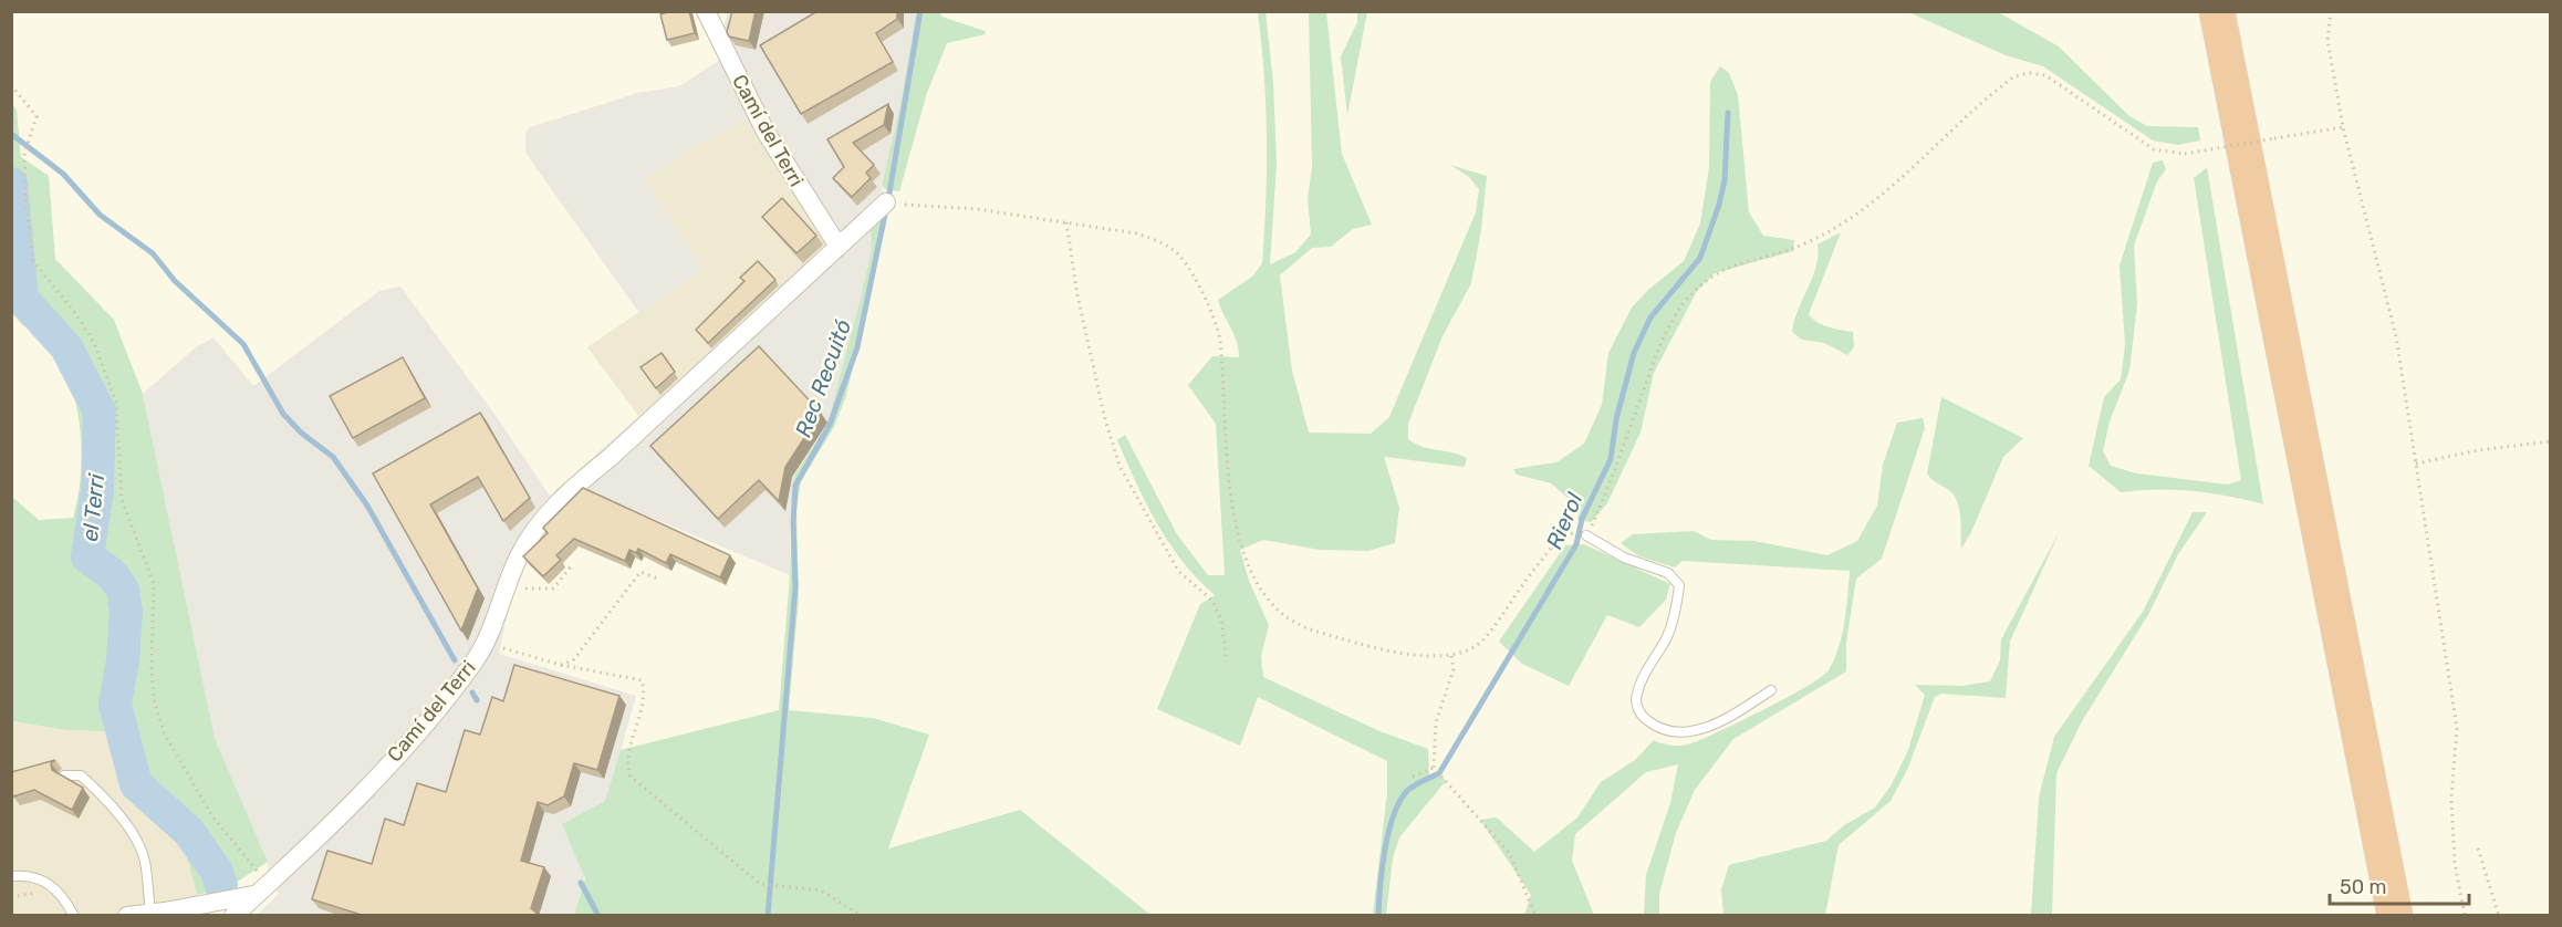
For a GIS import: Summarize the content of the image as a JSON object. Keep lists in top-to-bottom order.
{
  "streets": {
    "street": ["Camí del Terri"]
  },
  "water": ["Rec Recuitó", "el Terri", "Rierol"],
  "scale_bar": "50 m"
}
